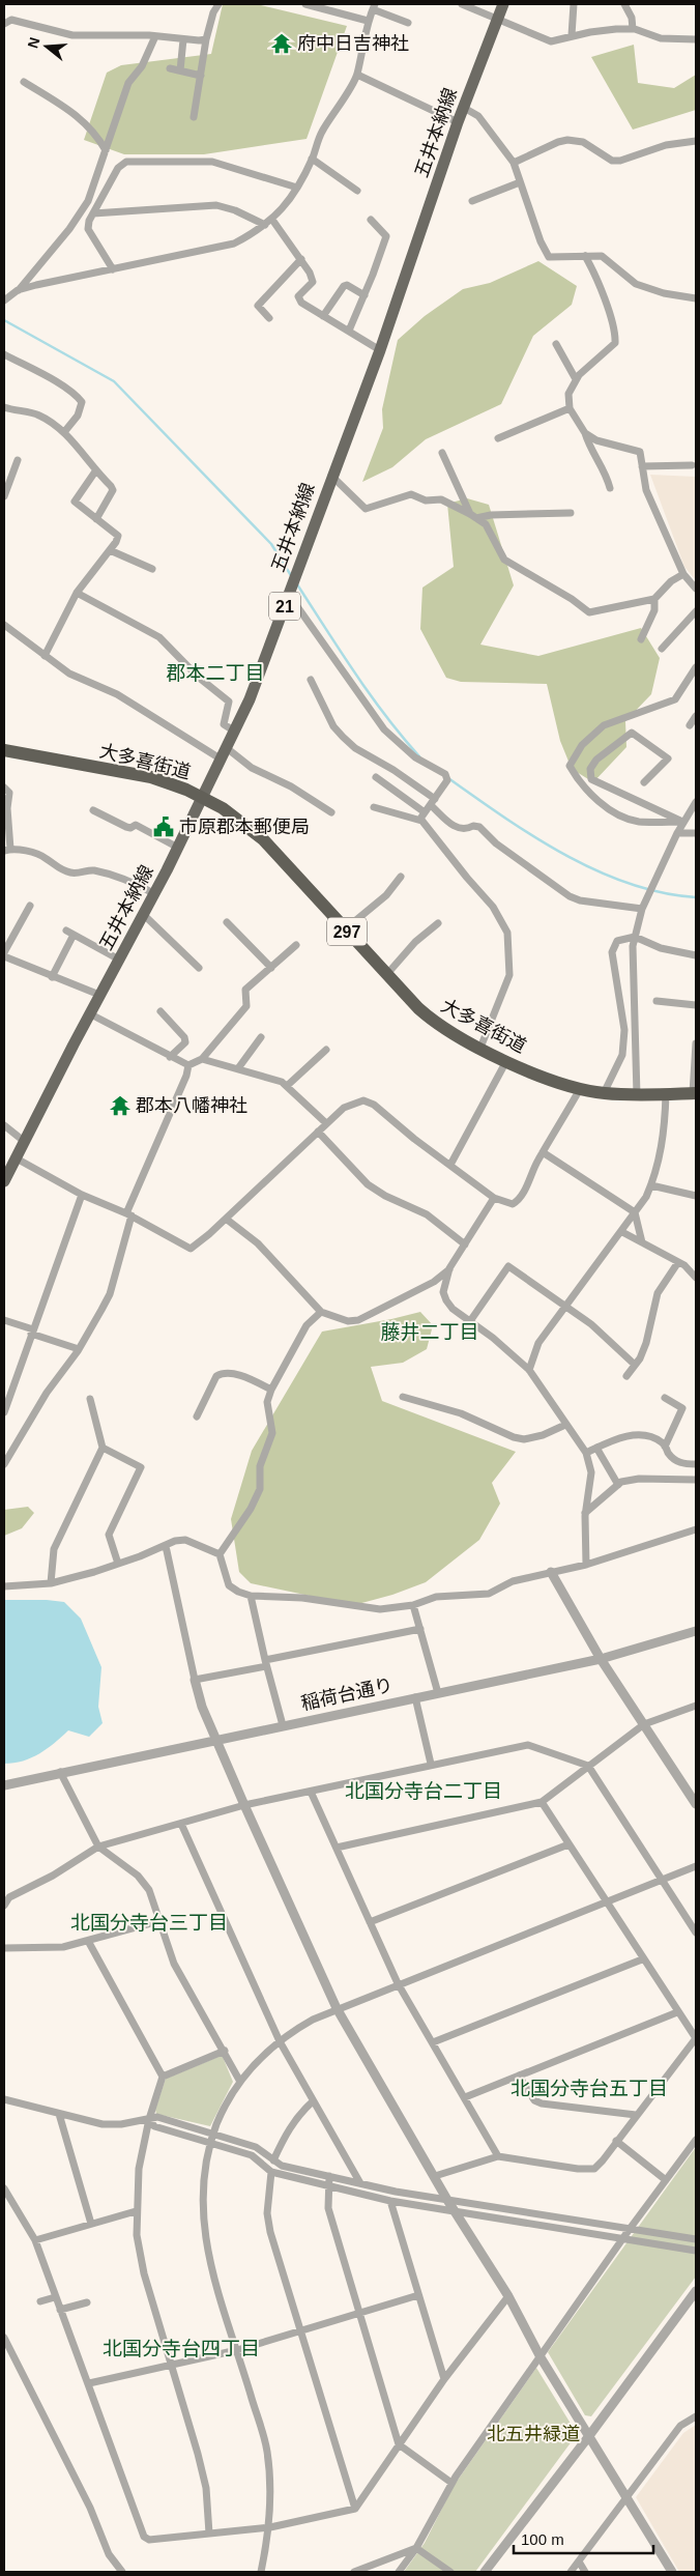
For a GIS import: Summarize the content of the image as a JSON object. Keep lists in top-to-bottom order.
{
  "streets": {
    "highway": ["大多喜街道", "297"],
    "main road": ["五井本納線", "21"],
    "street": ["稲荷台通り"]
  },
  "crossings": [
    ["五井本納線", "大多喜街道"]
  ],
  "districts": [
    "郡本二丁目",
    "藤井二丁目",
    "北国分寺台二丁目",
    "北国分寺台三丁目",
    "北国分寺台五丁目",
    "北国分寺台四丁目"
  ],
  "parks": ["北五井緑道"],
  "places": {
    "temple": ["府中日吉神社", "郡本八幡神社"],
    "public building": ["市原郡本郵便局"]
  },
  "scale_bar": "100 m",
  "north": "left"
}
